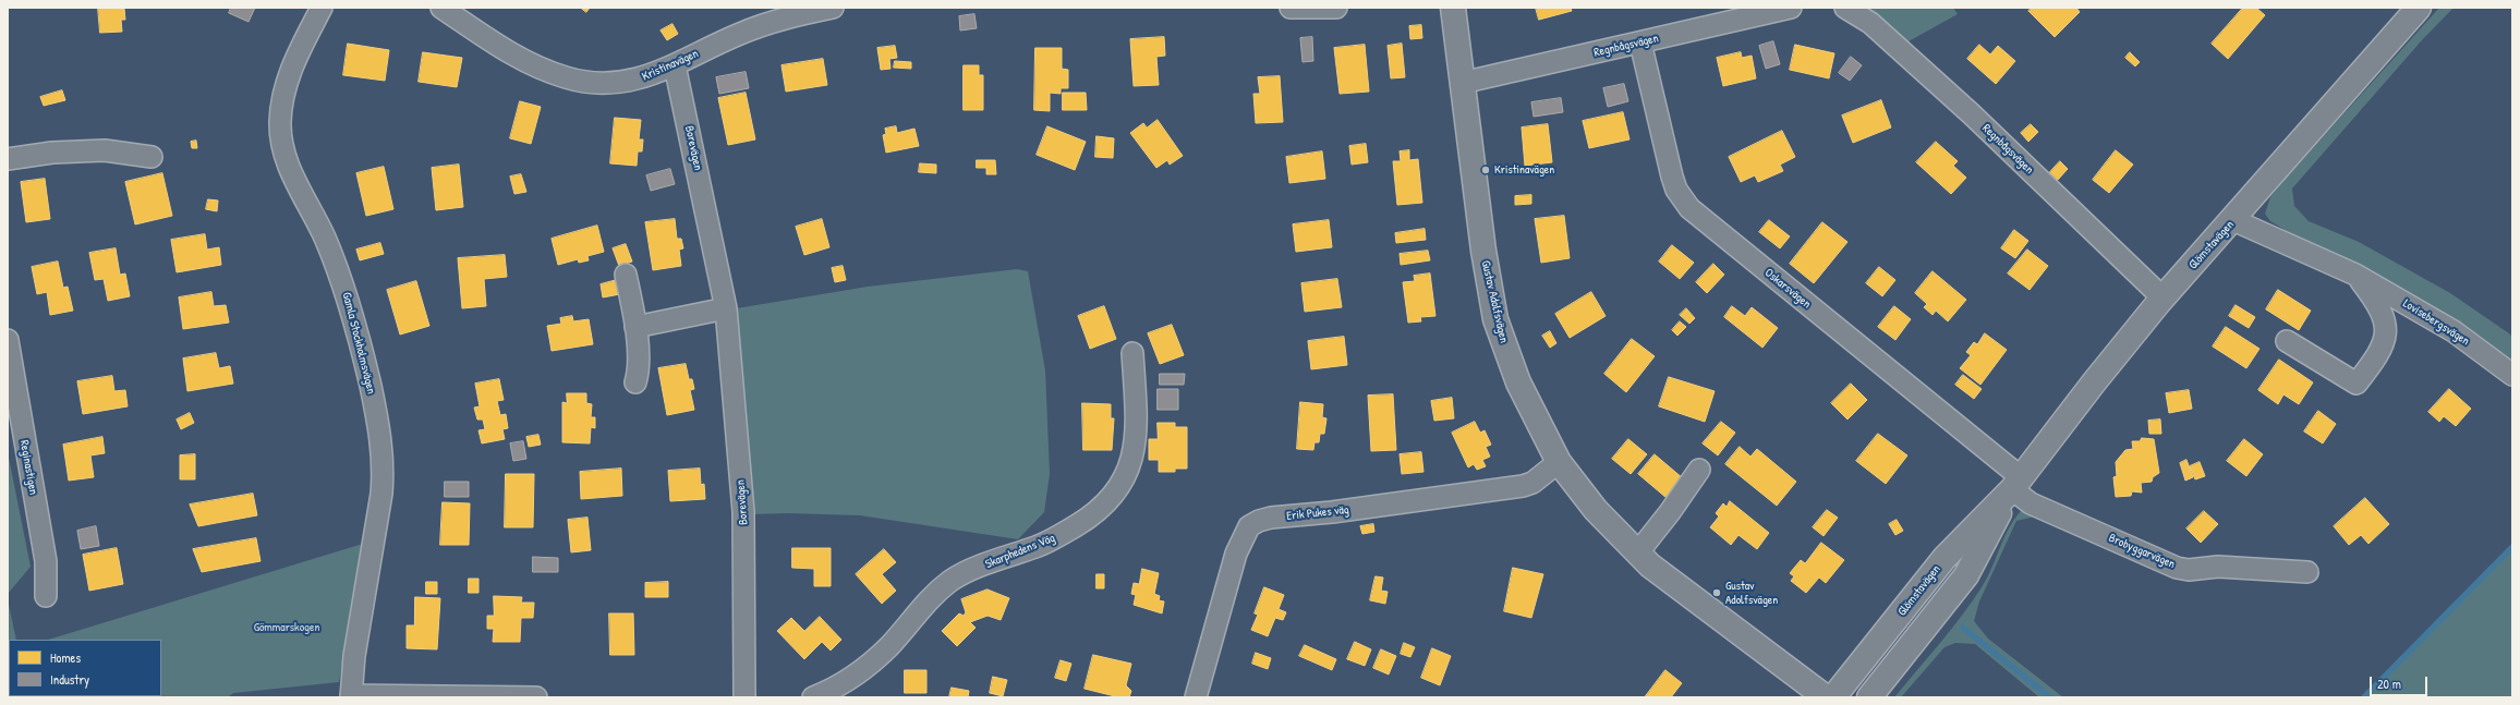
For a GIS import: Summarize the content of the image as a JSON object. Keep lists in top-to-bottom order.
{
  "streets": {
    "main road": ["Glömstavägen", "Gustav Adolfsvägen"],
    "street": [
      "Regnbågsvägen",
      "Kristinavägen",
      "Borevägen",
      "Oskarsvägen",
      "Lovisebergsvägen",
      "Gamla Stockholmsvägen",
      "Reginastigen",
      "Erik Pukes väg",
      "Skarphedens Väg",
      "Brobyggarvägen"
    ]
  },
  "crossings": [
    ["Regnbågsvägen", "Glömstavägen"],
    ["Regnbågsvägen", "Oskarsvägen"],
    ["Regnbågsvägen", "Gustav Adolfsvägen"],
    ["Kristinavägen", "Borevägen"],
    ["Glömstavägen", "Oskarsvägen"],
    ["Glömstavägen", "Lovisebergsvägen"],
    ["Glömstavägen", "Brobyggarvägen"],
    ["Oskarsvägen", "Brobyggarvägen"],
    ["Gustav Adolfsvägen", "Erik Pukes väg"]
  ],
  "parks": ["Gömmarskogen"],
  "places": ["Kristinavägen", "Gustav Adolfsvägen"],
  "legend": ["Homes", "Industry"],
  "scale_bar": "20 m"
}
